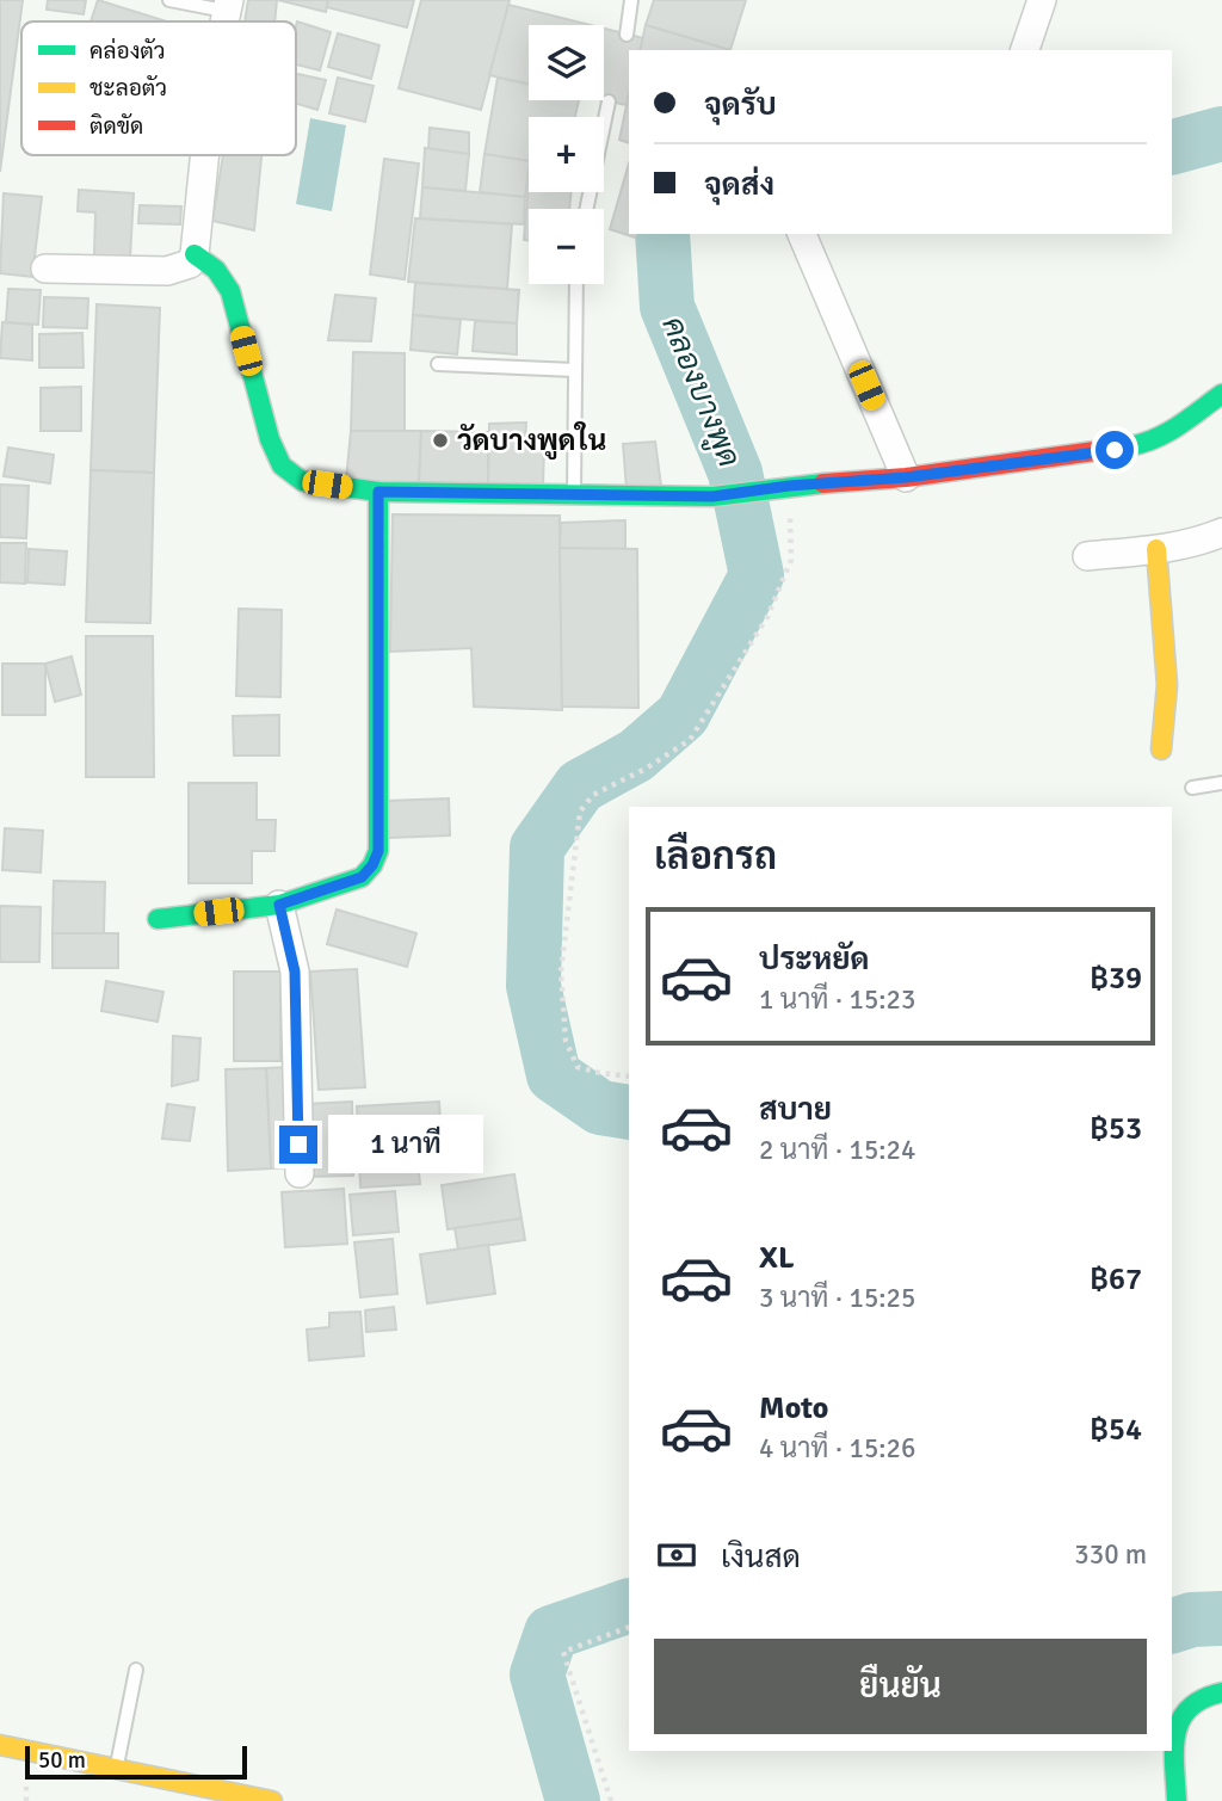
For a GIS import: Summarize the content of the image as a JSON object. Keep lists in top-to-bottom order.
{
  "water": ["คลองบางพูด"],
  "places": ["วัดบางพูดใน"],
  "legend": ["คล่องตัว", "ชะลอตัว", "ติดขัด"],
  "scale_bar": "50 m",
  "page": {
    "map_buttons": ["+", "−"],
    "banner": ["จุดรับ", "จุดส่ง"],
    "heading": "เลือกรถ",
    "list": [
      {
        "name": "ประหยัด",
        "note": "1 นาที · 15:23",
        "value": "฿39"
      },
      {
        "name": "สบาย",
        "note": "2 นาที · 15:24",
        "value": "฿53"
      },
      {
        "name": "XL",
        "note": "3 นาที · 15:25",
        "value": "฿67"
      },
      {
        "name": "Moto",
        "note": "4 นาที · 15:26",
        "value": "฿54"
      }
    ],
    "bubble": "1 นาที",
    "pay": ["เงินสด", "330 m"],
    "buttons": "ยืนยัน",
    "scale": "50 m"
  }
}
